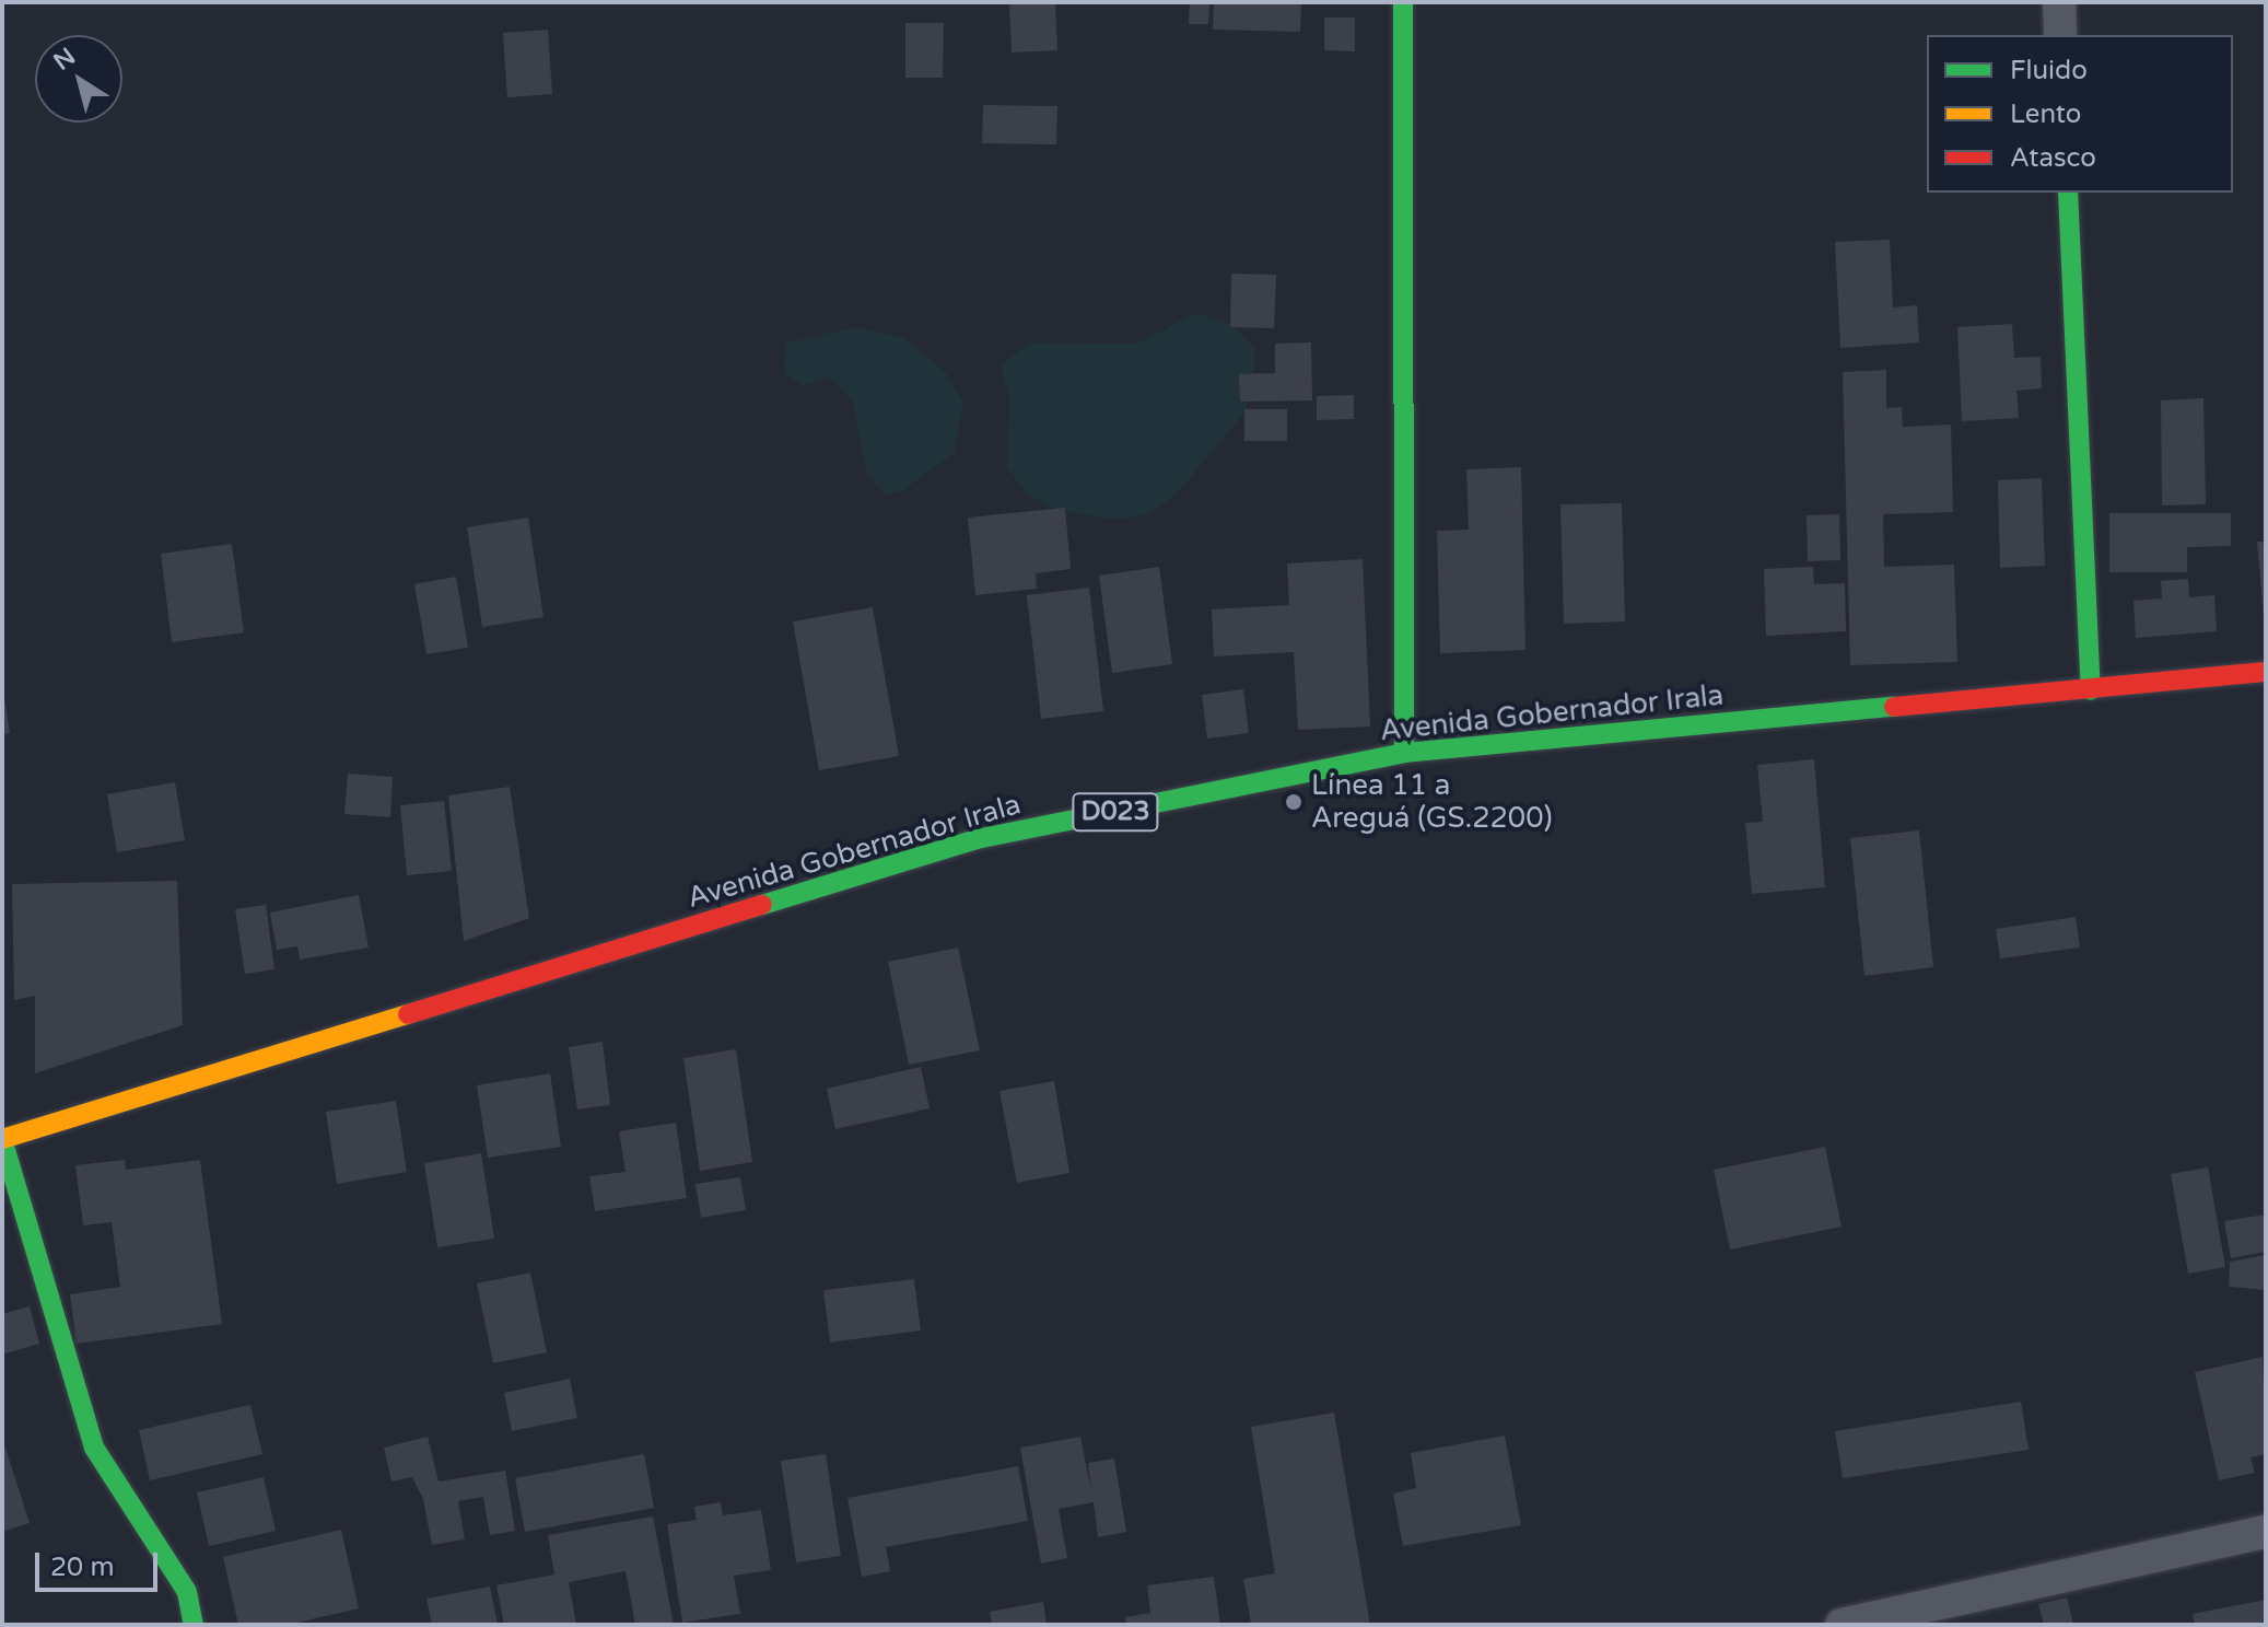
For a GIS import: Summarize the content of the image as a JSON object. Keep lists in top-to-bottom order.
{
  "streets": {
    "main road": ["Avenida Gobernador Irala", "D023"]
  },
  "places": ["Línea 11 a Areguá (GS.2200)"],
  "legend": ["Fluido", "Lento", "Atasco"],
  "scale_bar": "20 m",
  "north": "top left"
}
